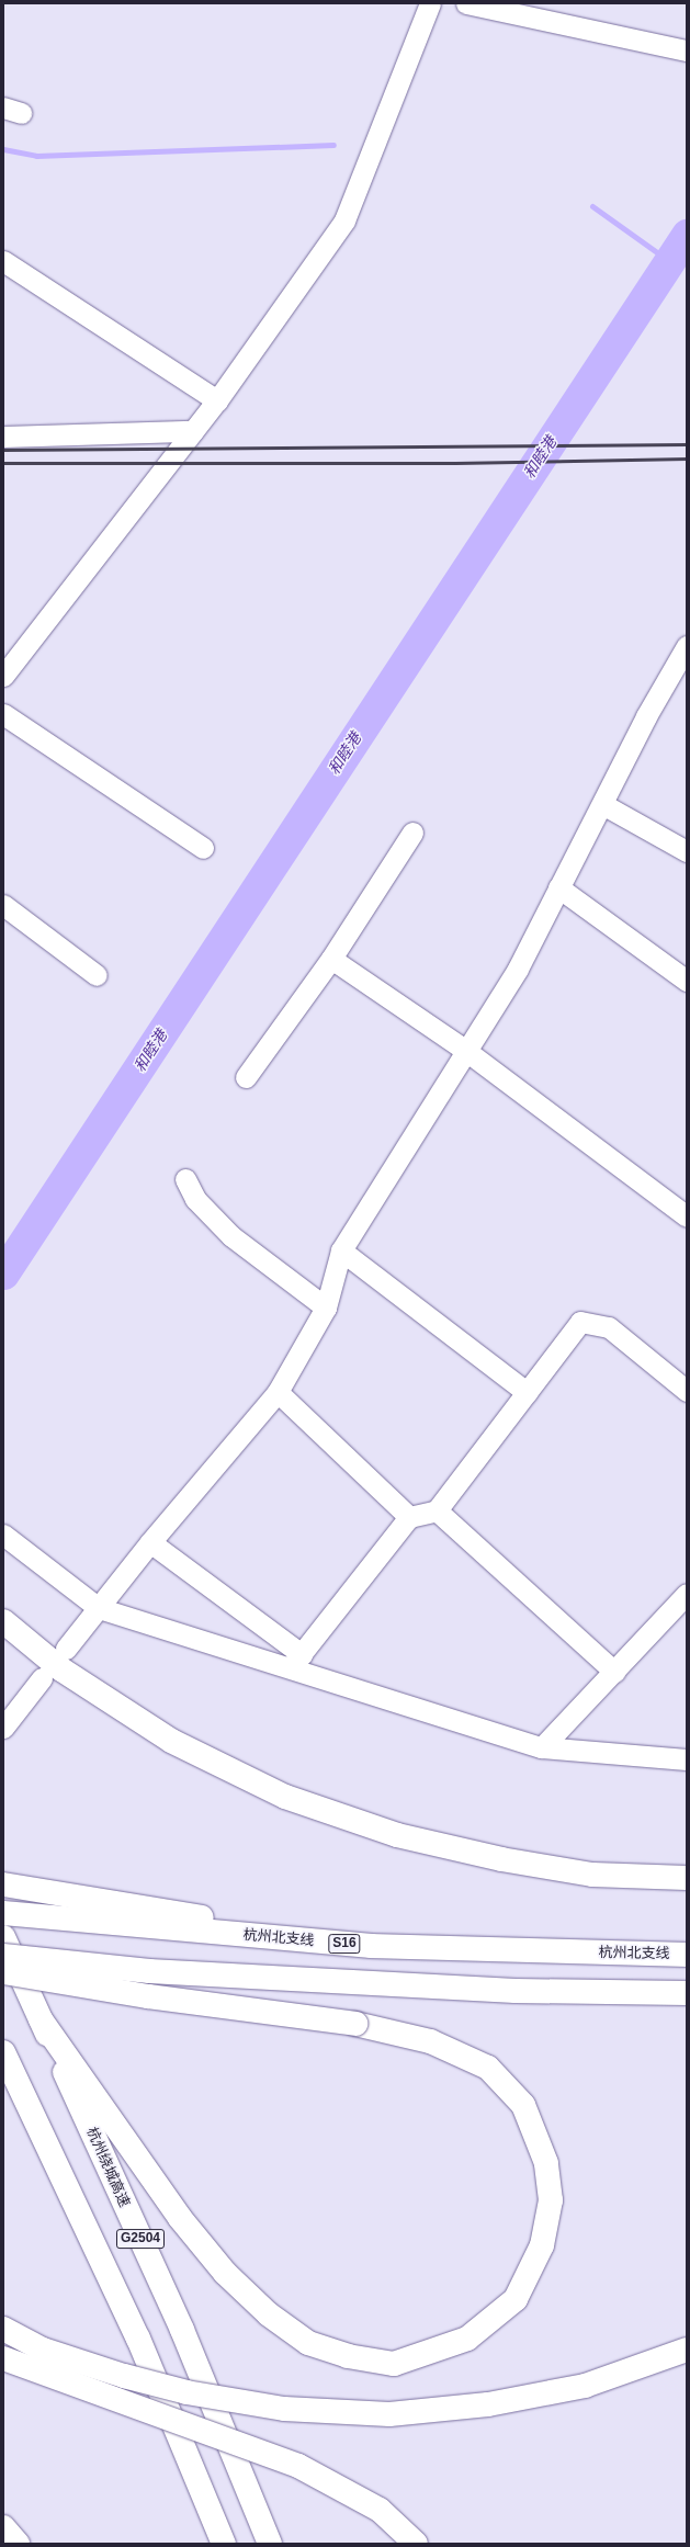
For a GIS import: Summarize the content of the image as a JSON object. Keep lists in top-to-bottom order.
{
  "streets": {
    "highway": [
      "杭州北支线",
      "S16",
      "杭州绕城高速",
      "G2504"
    ]
  },
  "water": ["和睦港"]
}
